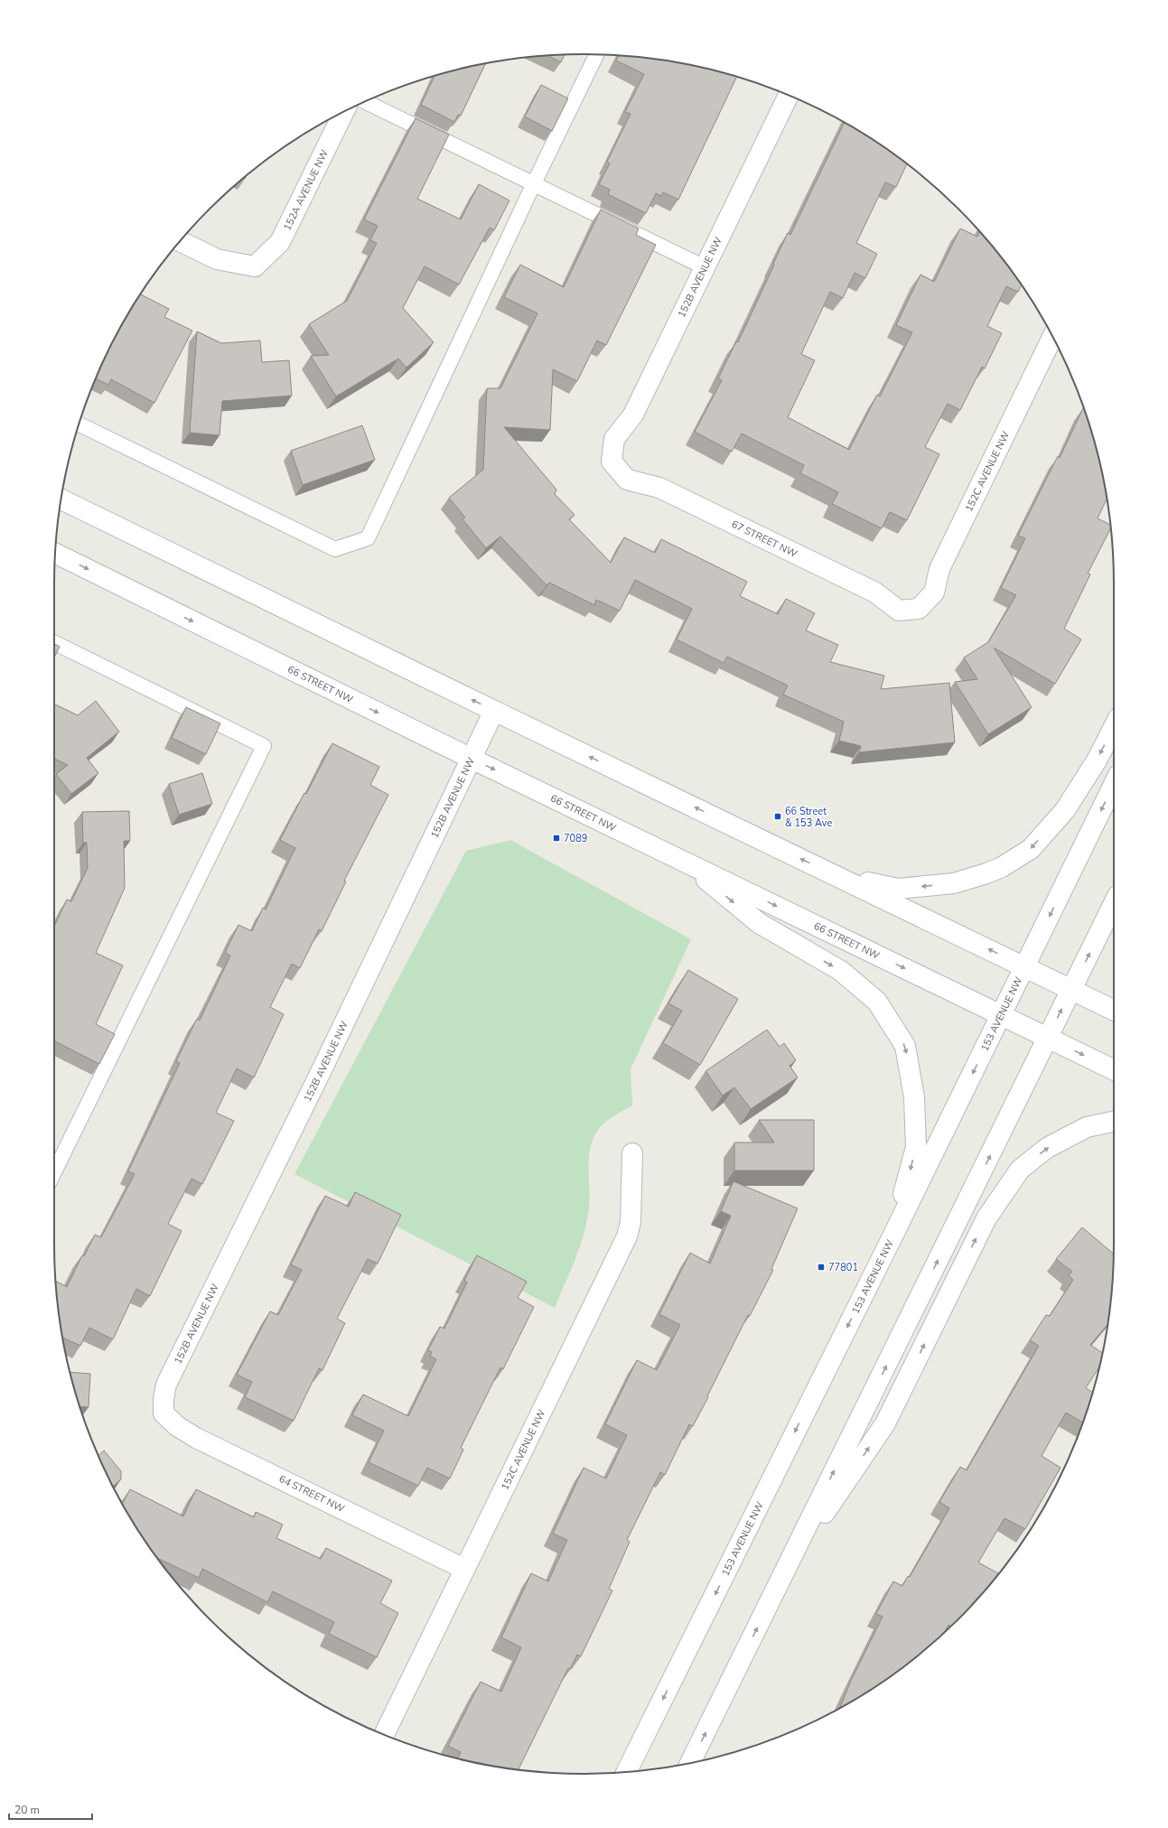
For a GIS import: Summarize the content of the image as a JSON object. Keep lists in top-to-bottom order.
{
  "streets": {
    "main road": [
      "152A AVENUE NW",
      "152B AVENUE NW",
      "152C AVENUE NW",
      "67 STREET NW",
      "66 STREET NW",
      "153 AVENUE NW",
      "64 STREET NW"
    ]
  },
  "crossings": [
    ["152B AVENUE NW", "67 STREET NW"],
    ["152B AVENUE NW", "66 STREET NW"],
    ["152B AVENUE NW", "64 STREET NW"],
    ["152C AVENUE NW", "67 STREET NW"],
    ["152C AVENUE NW", "64 STREET NW"],
    ["66 STREET NW", "153 AVENUE NW"]
  ],
  "places": {
    "transit": ["66 Street & 153 Ave", "7089", "77801"]
  },
  "scale_bar": "20 m"
}
